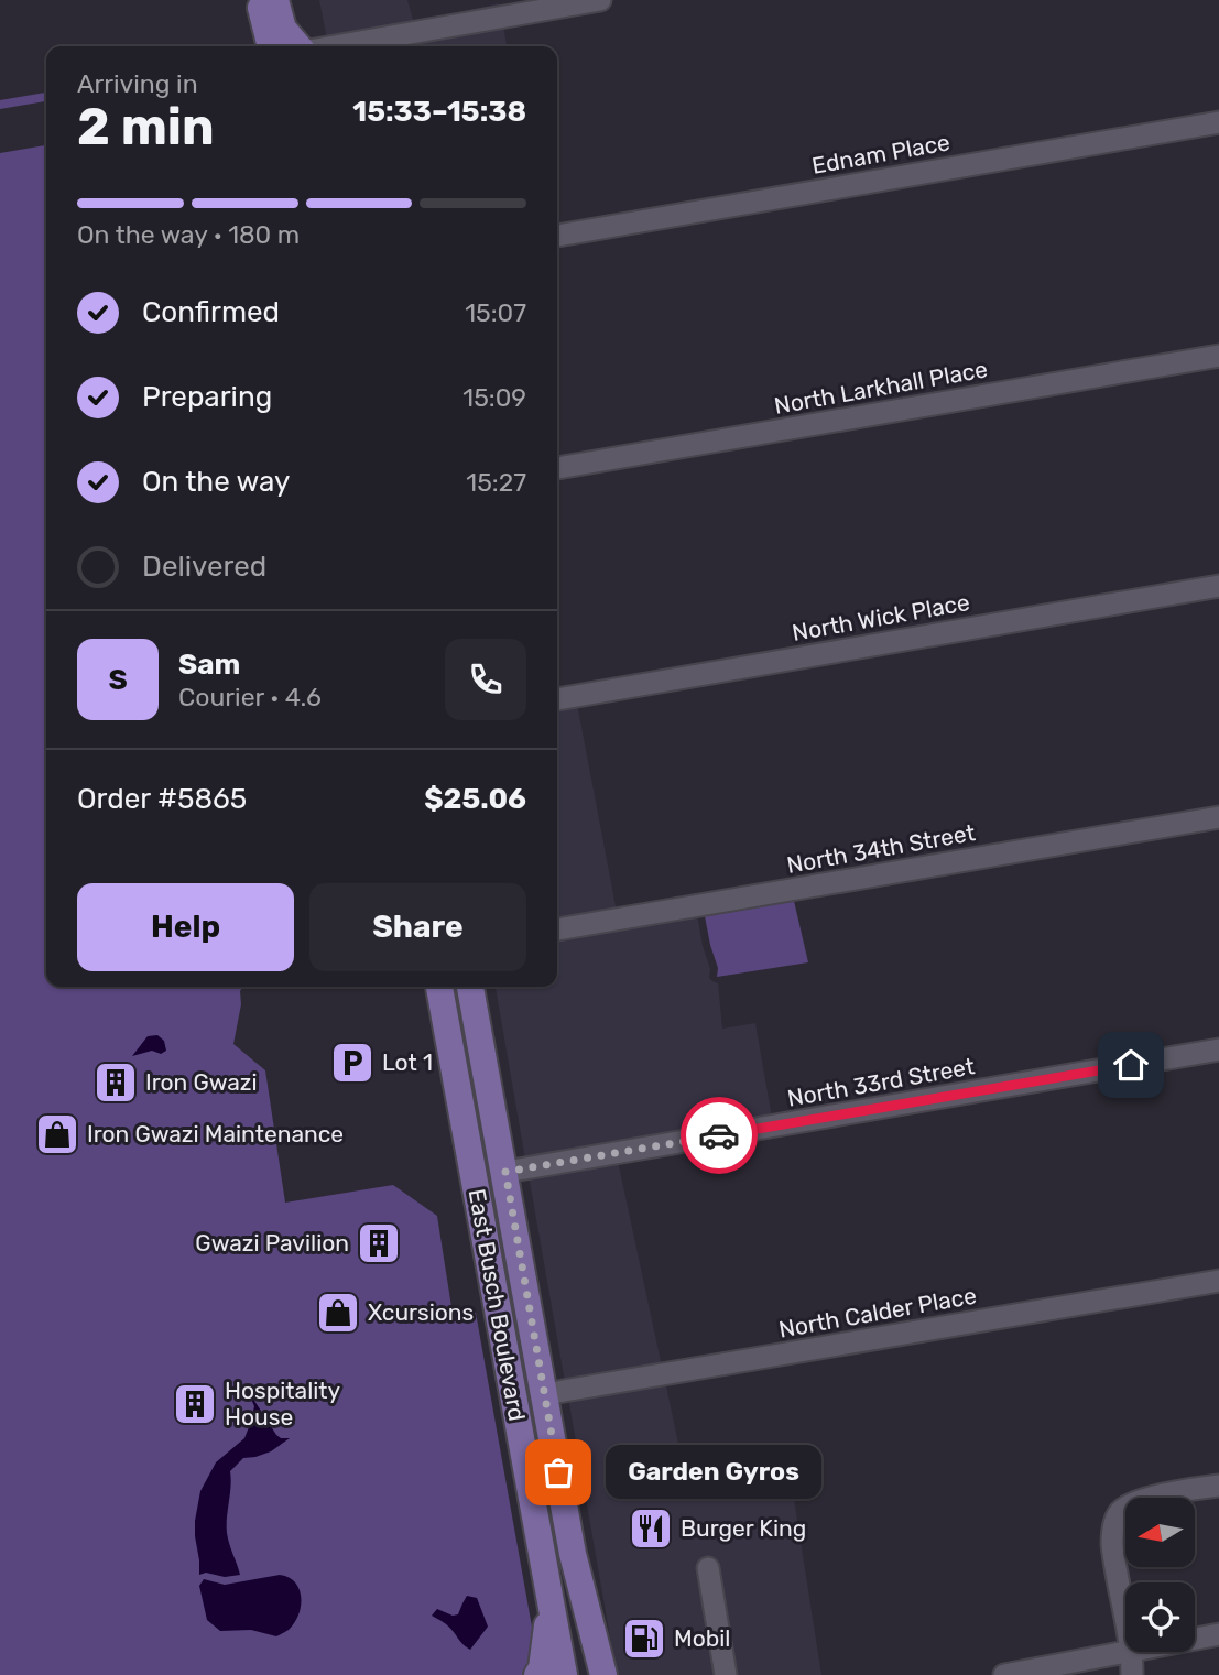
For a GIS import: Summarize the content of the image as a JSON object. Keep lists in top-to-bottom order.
{
  "streets": {
    "main road": ["East Busch Boulevard"],
    "street": [
      "Ednam Place",
      "North Larkhall Place",
      "North Wick Place",
      "North 34th Street",
      "North 33rd Street",
      "North Calder Place"
    ]
  },
  "crossings": [
    ["North 33rd Street", "East Busch Boulevard"],
    ["East Busch Boulevard", "North Calder Place"]
  ],
  "places": {
    "parking": ["Lot 1"],
    "building": ["Iron Gwazi", "Gwazi Pavilion", "Hospitality House"],
    "shop": ["Iron Gwazi Maintenance", "Xcursions"],
    "other": ["Garden Gyros"],
    "restaurant": ["Burger King"],
    "fuel station": ["Mobil"]
  },
  "north": "left",
  "page": {
    "heading": ["2 min", "Arriving in", "15:33–15:38"],
    "panel": [
      "Sam",
      "Courier · 4.6",
      "Order #5865",
      "$25.06"
    ],
    "bar": "On the way · 180 m",
    "list": [
      ["Confirmed", "15:07"],
      ["Preparing", "15:09"],
      ["On the way", "15:27"],
      "Delivered"
    ],
    "round": "S",
    "buttons": ["Help", "Share"],
    "bubble": "Garden Gyros"
  }
}
